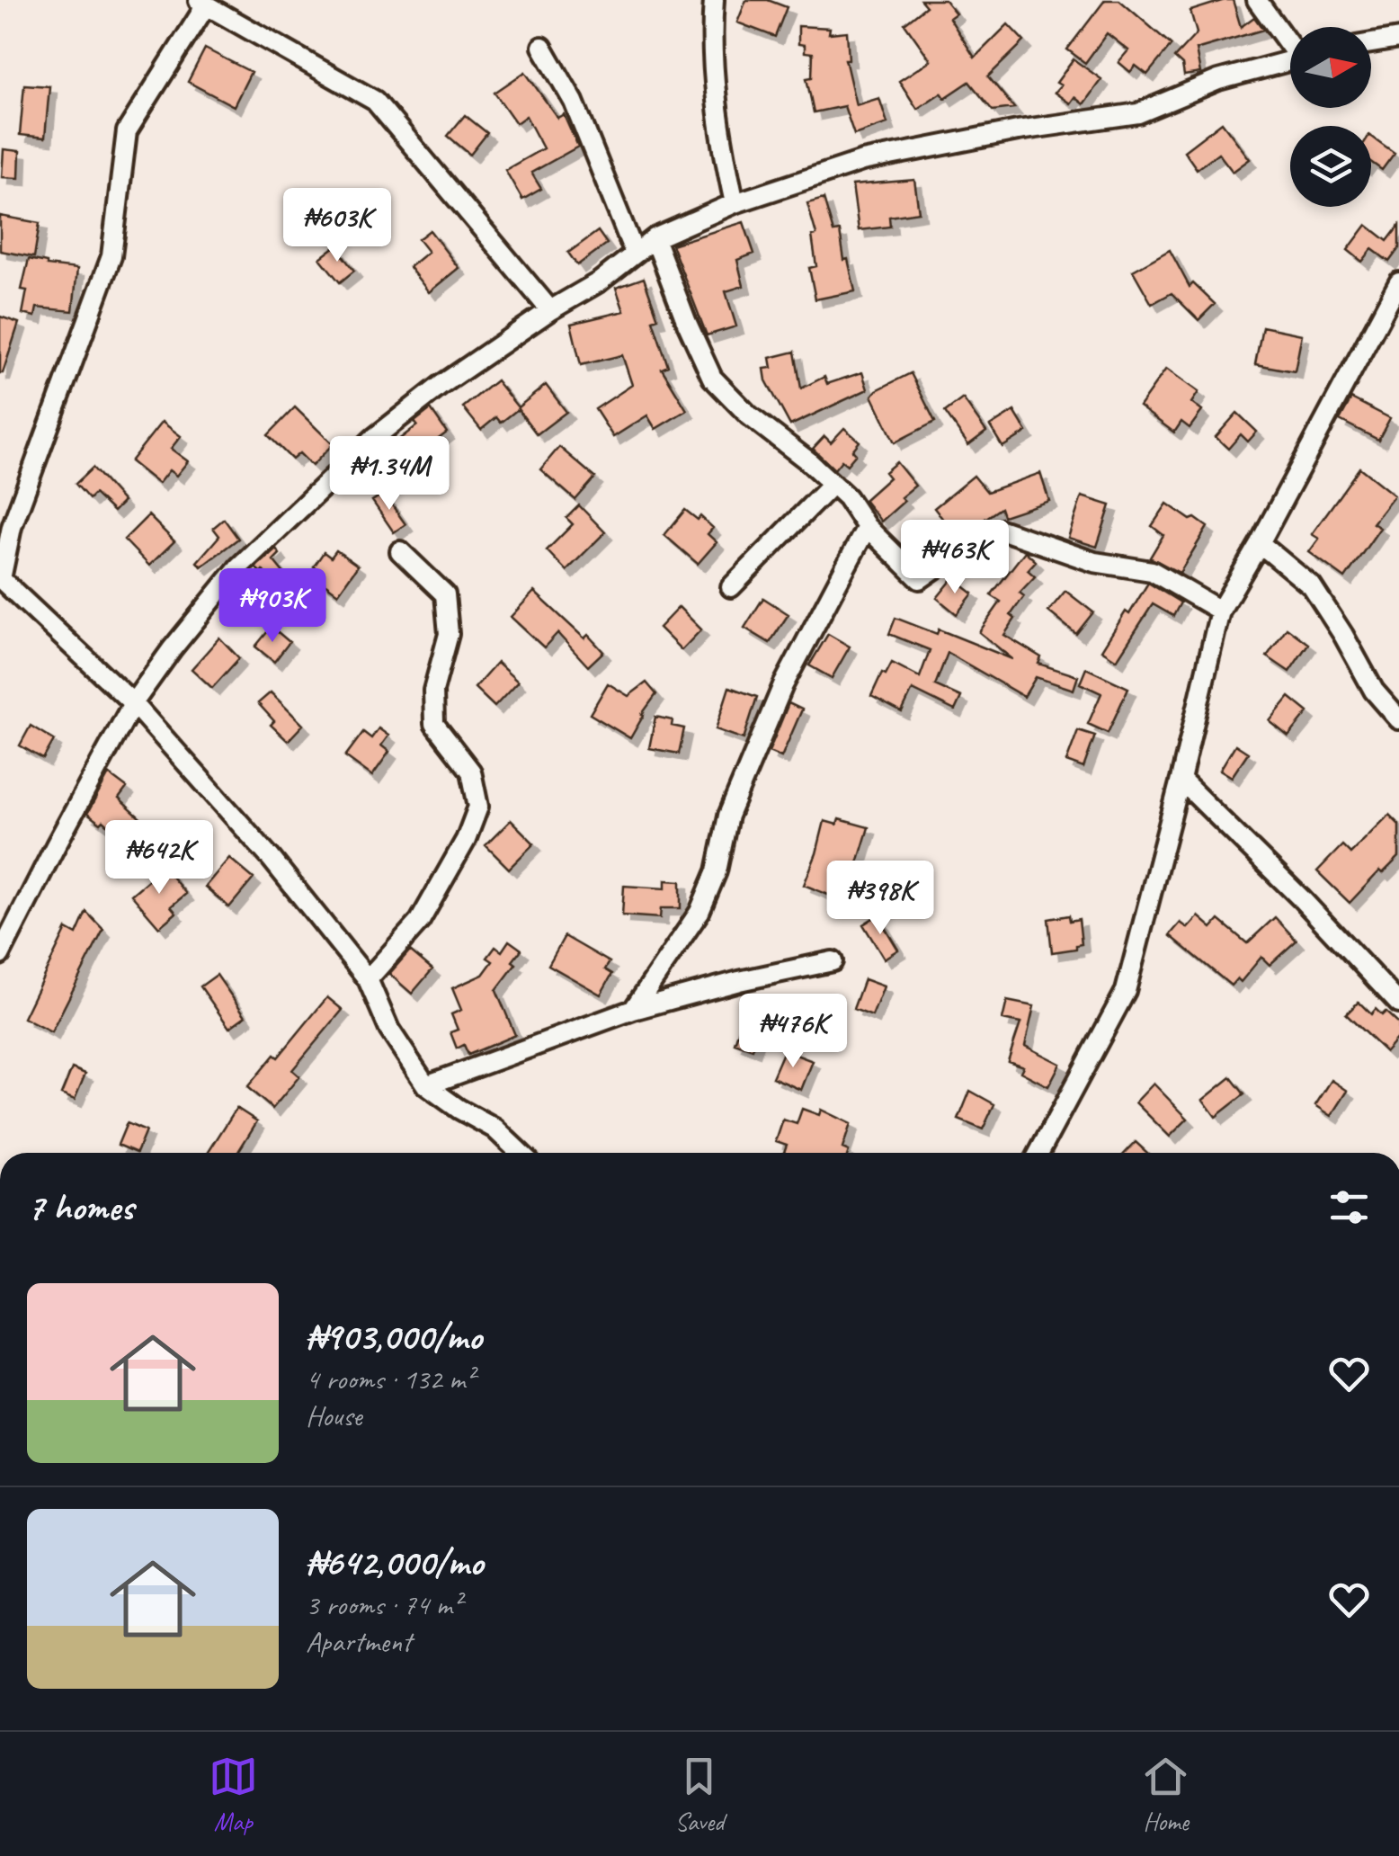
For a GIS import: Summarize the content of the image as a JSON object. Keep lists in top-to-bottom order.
{
  "north": "right",
  "page": {
    "price": [
      "₦603K",
      "₦1.34M",
      "₦463K",
      "₦903K",
      "₦642K",
      "₦398K",
      "₦476K"
    ],
    "heading": "7 homes",
    "list": [
      {
        "name": "₦903,000/mo",
        "note": "4 rooms · 132 m² · House"
      },
      {
        "name": "₦642,000/mo",
        "note": "3 rooms · 74 m² · Apartment"
      }
    ],
    "tabs": ["Map", "Saved", "Home"]
  }
}
